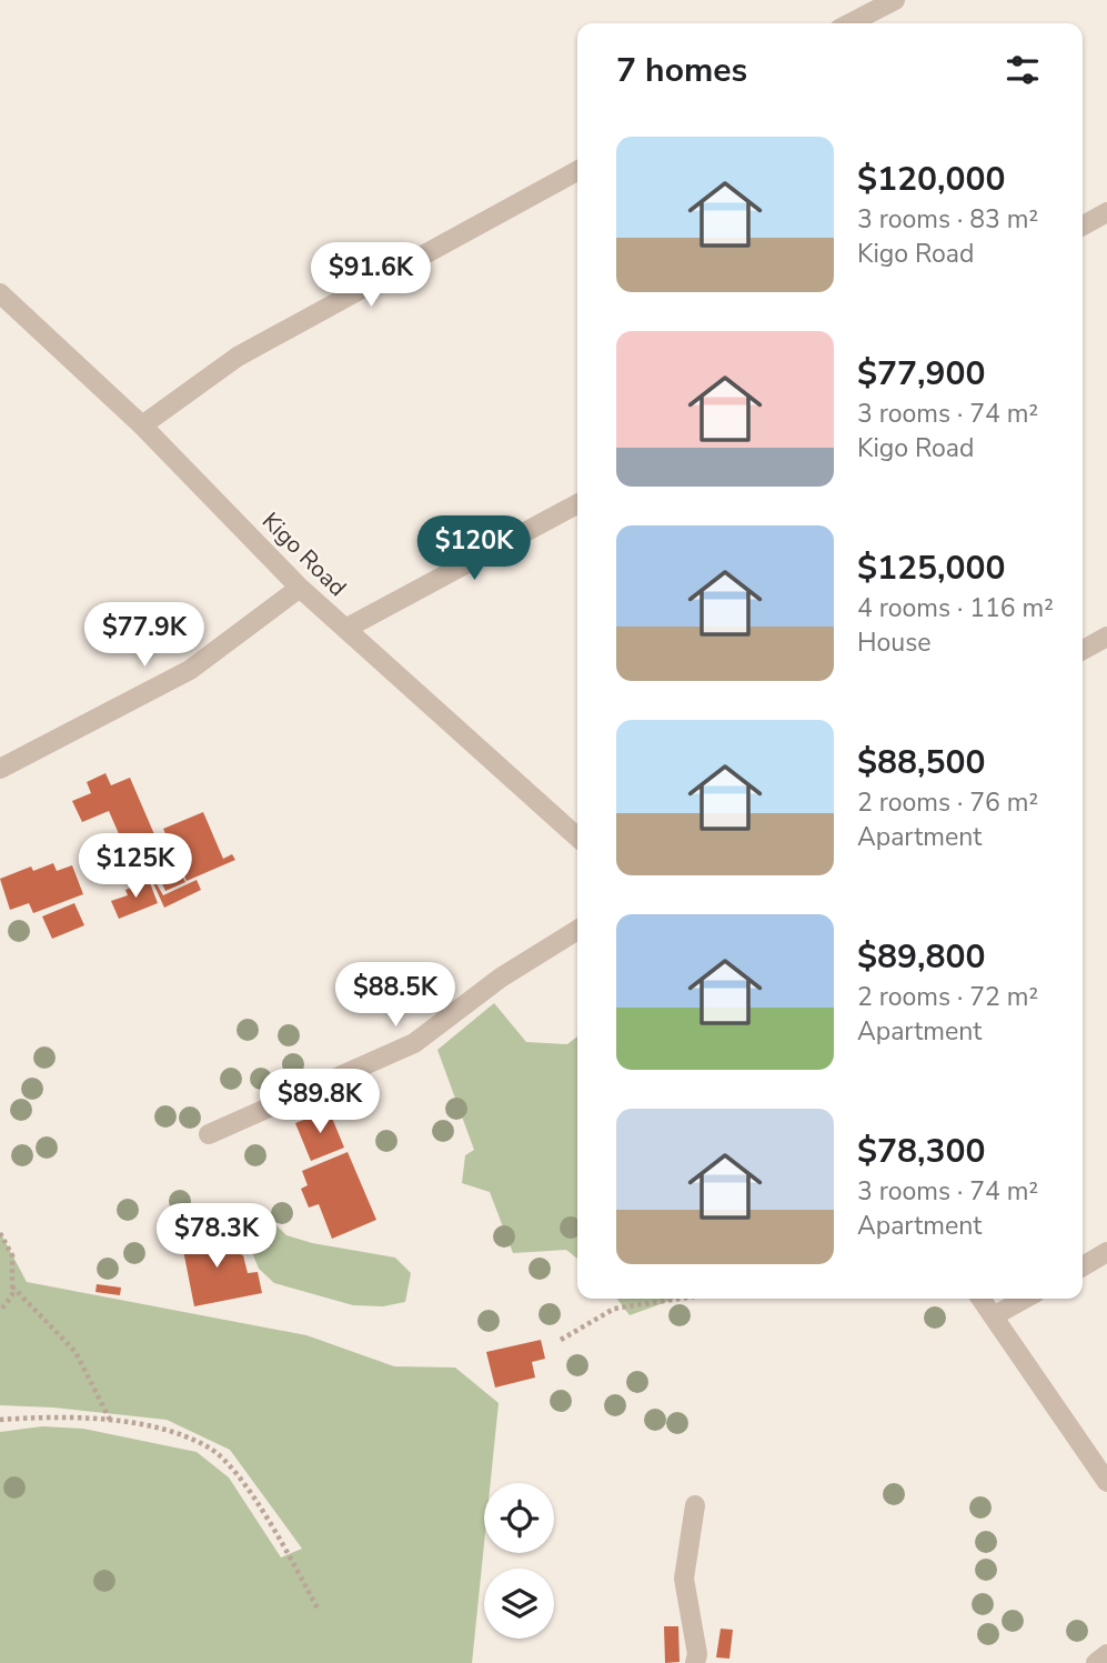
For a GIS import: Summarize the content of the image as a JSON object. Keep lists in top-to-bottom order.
{
  "streets": {
    "street": ["Kigo Road"]
  },
  "page": {
    "heading": "7 homes",
    "list": [
      {
        "name": "$120,000",
        "note": "3 rooms · 83 m² · Kigo Road"
      },
      {
        "name": "$77,900",
        "note": "3 rooms · 74 m² · Kigo Road"
      },
      {
        "name": "$125,000",
        "note": "4 rooms · 116 m² · House"
      },
      {
        "name": "$88,500",
        "note": "2 rooms · 76 m² · Apartment"
      },
      {
        "name": "$89,800",
        "note": "2 rooms · 72 m² · Apartment"
      },
      {
        "name": "$78,300",
        "note": "3 rooms · 74 m² · Apartment"
      }
    ],
    "price": [
      "$91.6K",
      "$120K",
      "$77.9K",
      "$125K",
      "$88.5K",
      "$89.8K",
      "$78.3K"
    ]
  }
}
